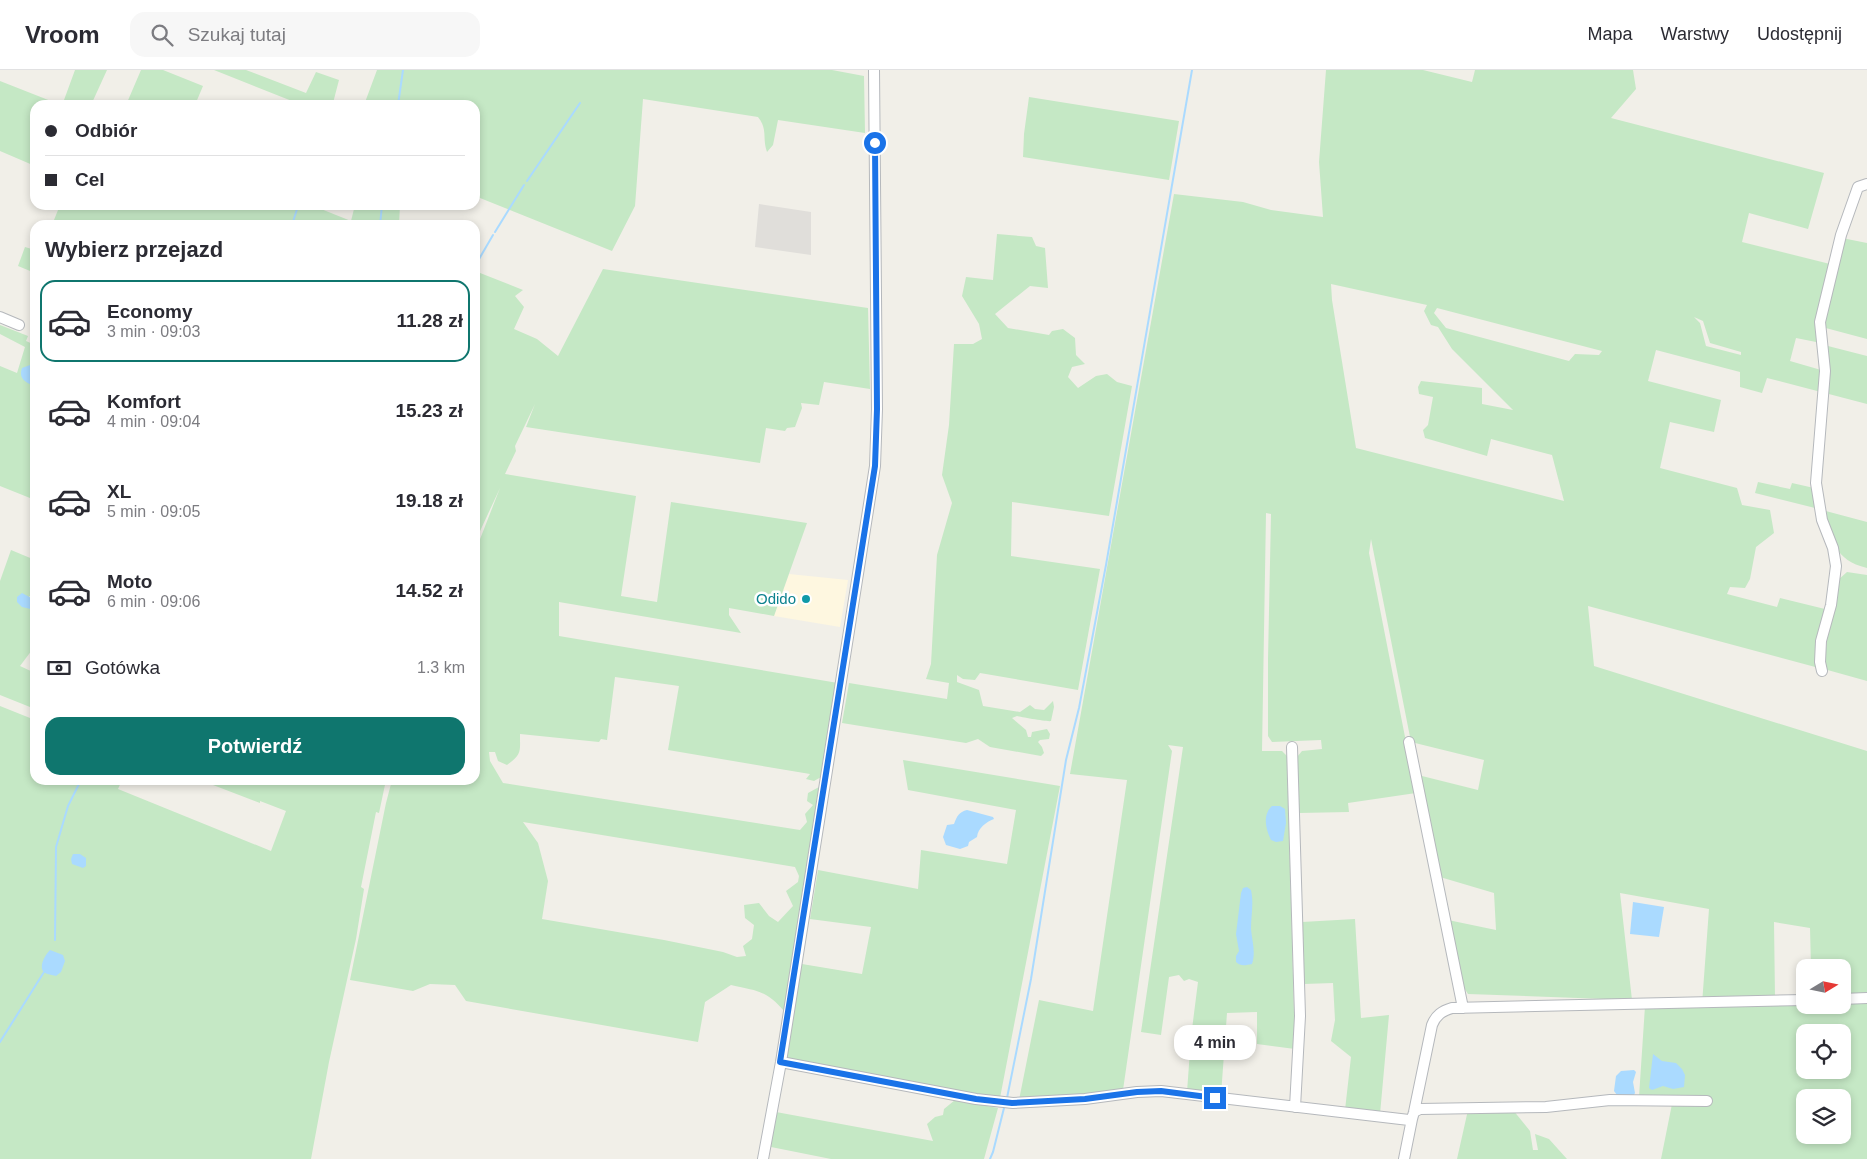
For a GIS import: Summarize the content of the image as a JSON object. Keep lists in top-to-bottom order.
{
  "places": ["Odido"],
  "north": "right",
  "page": {
    "header": "Vroom",
    "search": "Szukaj tutaj",
    "nav": ["Mapa", "Warstwy", "Udostępnij"],
    "banner": ["Odbiór", "Cel"],
    "heading": "Wybierz przejazd",
    "list": [
      {
        "name": "Economy",
        "note": "3 min · 09:03",
        "value": "11.28 zł"
      },
      {
        "name": "Komfort",
        "note": "4 min · 09:04",
        "value": "15.23 zł"
      },
      {
        "name": "XL",
        "note": "5 min · 09:05",
        "value": "19.18 zł"
      },
      {
        "name": "Moto",
        "note": "6 min · 09:06",
        "value": "14.52 zł"
      }
    ],
    "pay": ["Gotówka", "1.3 km"],
    "buttons": "Potwierdź",
    "bubble": "4 min"
  }
}
